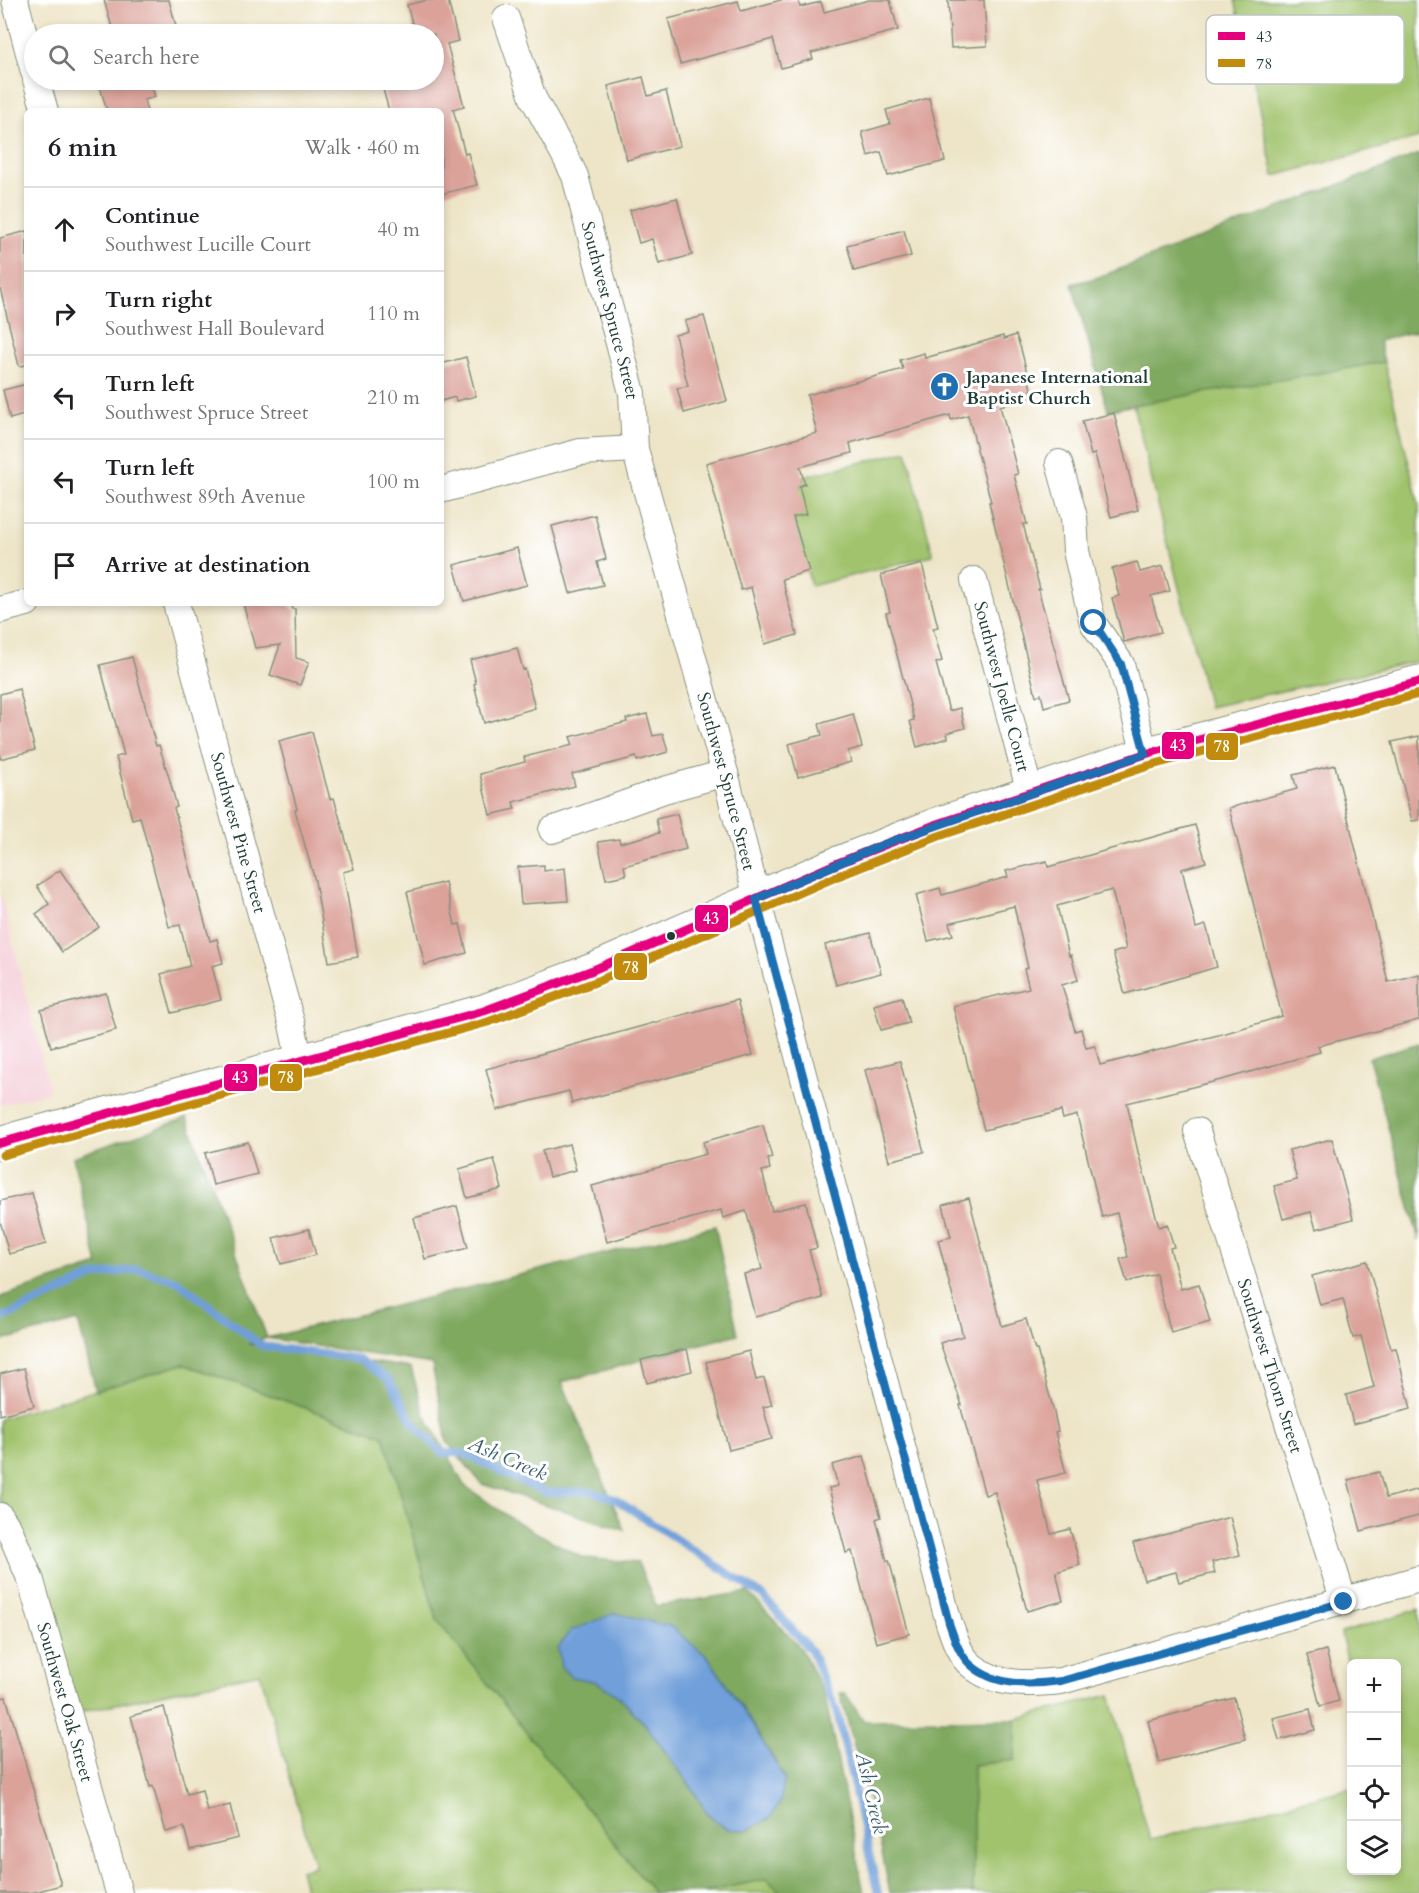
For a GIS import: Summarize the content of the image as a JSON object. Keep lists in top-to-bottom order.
{
  "streets": {
    "street": [
      "Southwest Spruce Street",
      "Southwest Joelle Court",
      "Southwest Pine Street",
      "Southwest Thorn Street",
      "Southwest Oak Street"
    ]
  },
  "crossings": [
    ["Southwest Spruce Street", "Southwest Thorn Street"]
  ],
  "water": ["Ash Creek"],
  "places": {
    "church": ["Japanese International Baptist Church"]
  },
  "lines": ["transit line 43", "transit line 78"],
  "legend": ["43", "78"],
  "page": {
    "search": "Search here",
    "heading": ["6 min", "Walk · 460 m"],
    "list": [
      ["Continue", "Southwest Lucille Court", "40 m"],
      ["Turn right", "Southwest Hall Boulevard", "110 m"],
      ["Turn left", "Southwest Spruce Street", "210 m"],
      ["Turn left", "Southwest 89th Avenue", "100 m"],
      "Arrive at destination"
    ],
    "map_buttons": ["+", "−"]
  }
}
